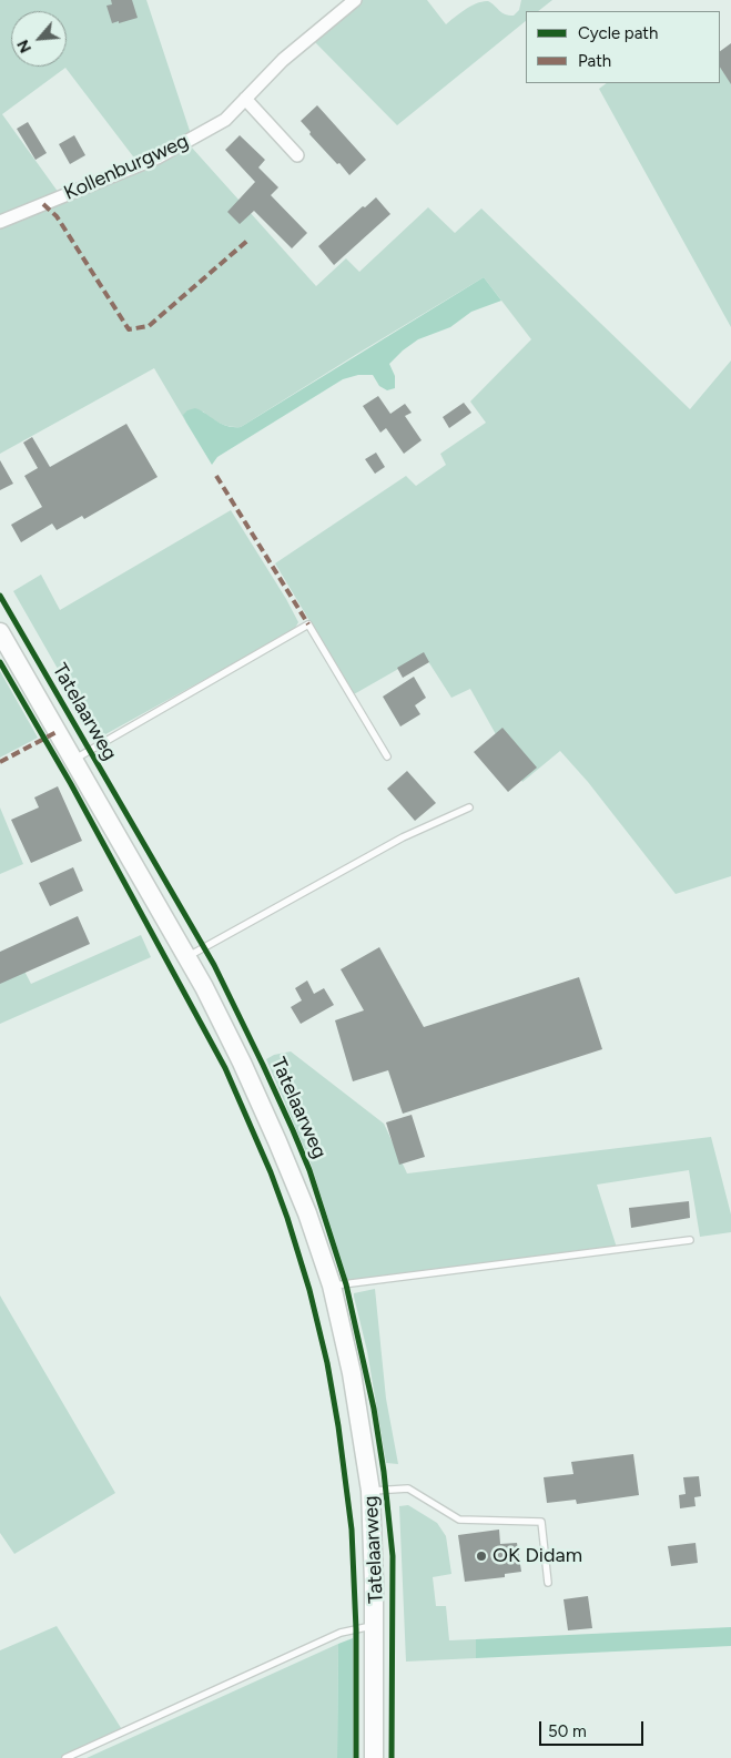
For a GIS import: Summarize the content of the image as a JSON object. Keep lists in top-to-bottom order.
{
  "streets": {
    "main road": ["Tatelaarweg"],
    "street": ["Kollenburgweg"]
  },
  "places": ["OK Didam"],
  "legend": ["Cycle path", "Path"],
  "scale_bar": "50 m",
  "north": "bottom left"
}
